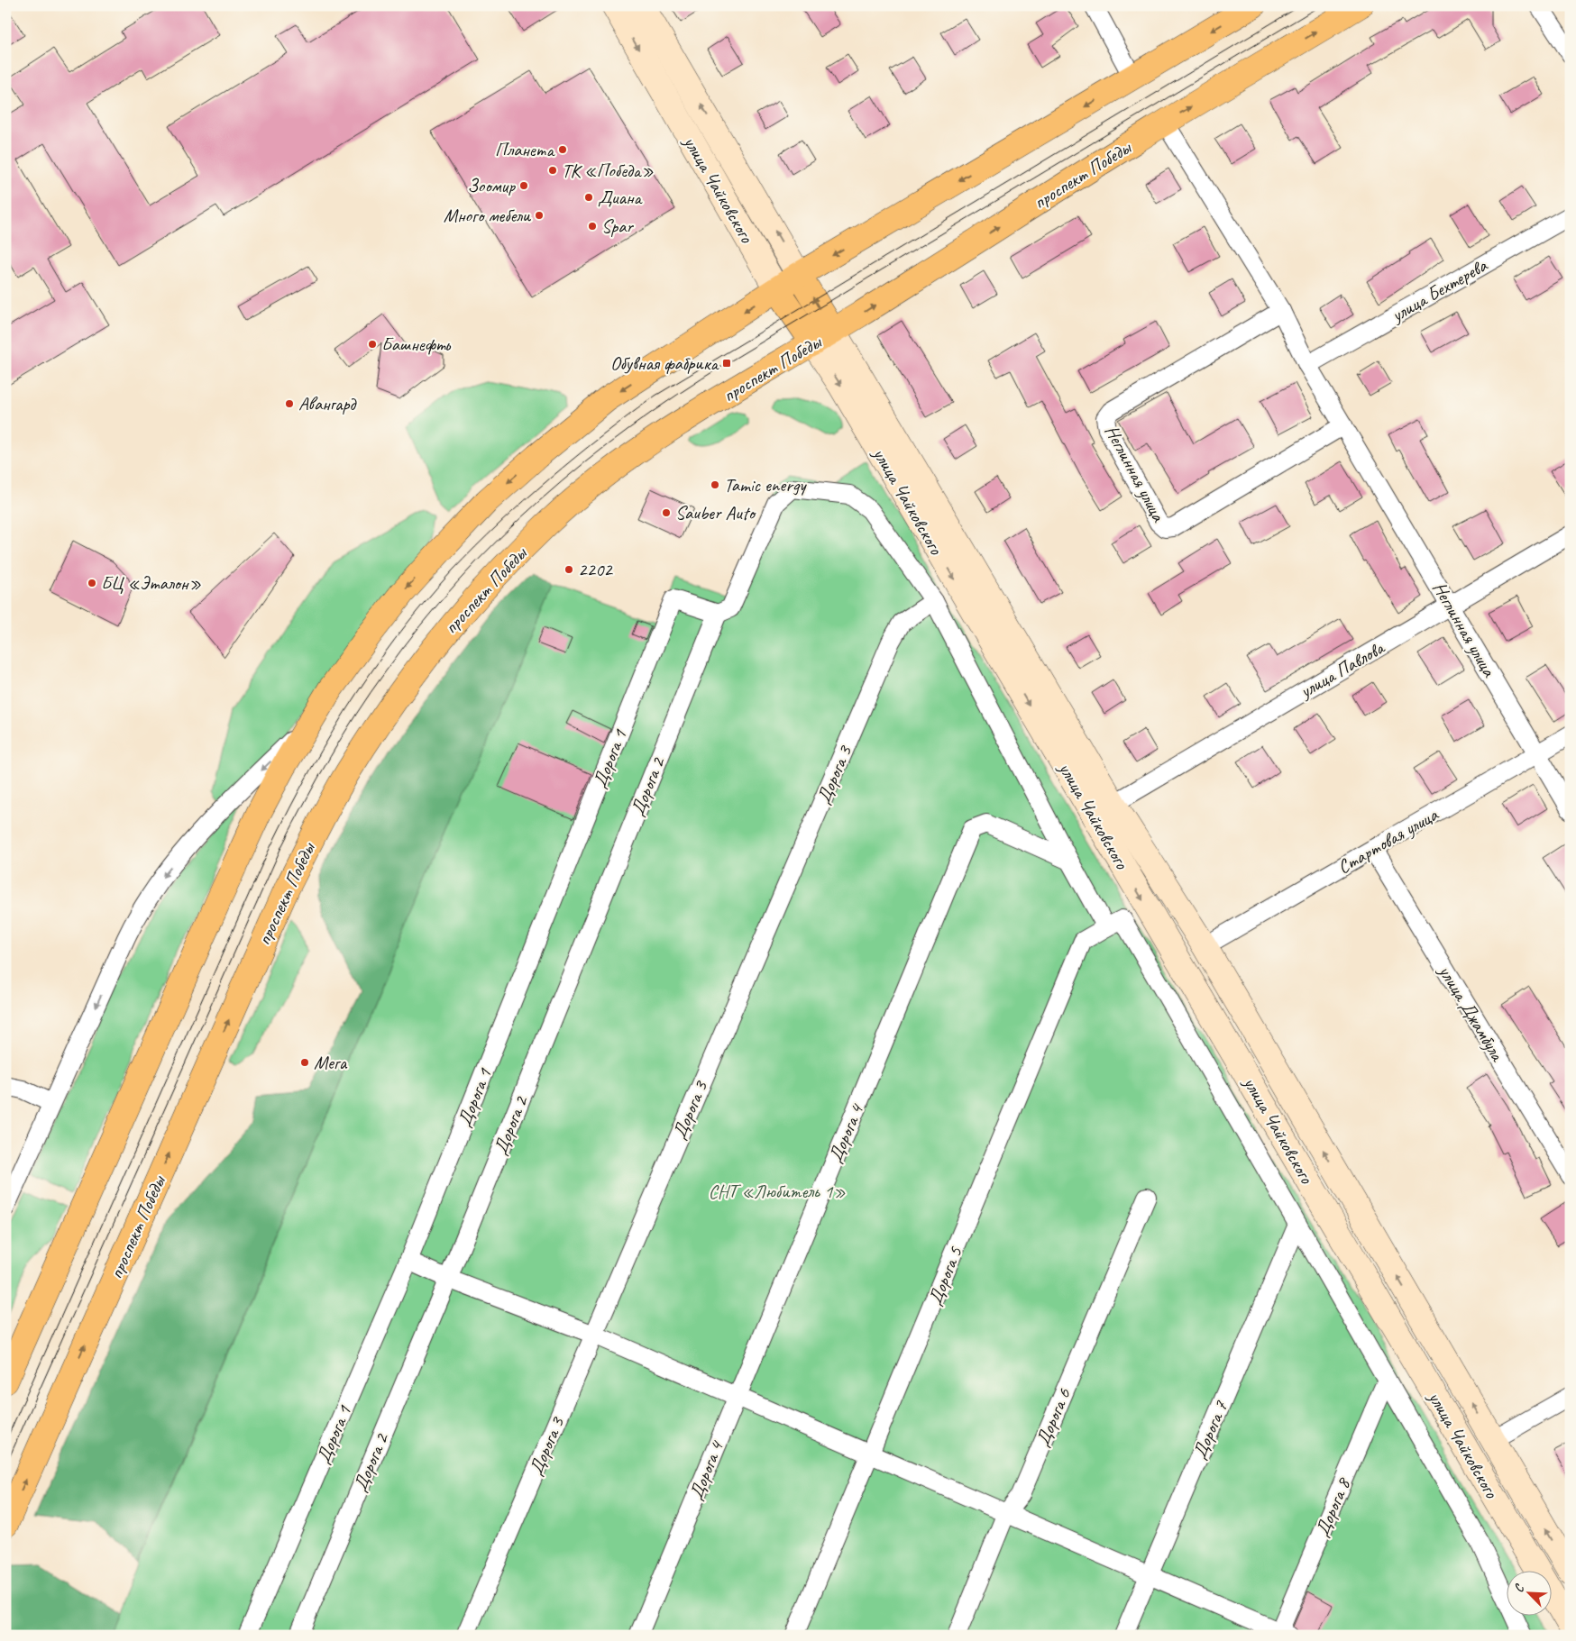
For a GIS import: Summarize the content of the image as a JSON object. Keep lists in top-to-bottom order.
{
  "streets": {
    "main road": ["проспект Победы", "улица Чайковского"],
    "street": [
      "улица Бехтерева",
      "Неглинная улица",
      "улица Павлова",
      "Дорога 1",
      "Дорога 3",
      "Дорога 2",
      "Стартовая улица",
      "улица Джамбула",
      "Дорога 4",
      "Дорога 5",
      "Дорога 6",
      "Дорога 7",
      "Дорога 8"
    ]
  },
  "crossings": [
    ["проспект Победы", "улица Чайковского"],
    ["проспект Победы", "Неглинная улица"],
    ["улица Чайковского", "улица Павлова"],
    ["улица Чайковского", "Стартовая улица"],
    ["улица Бехтерева", "Неглинная улица"],
    ["Неглинная улица", "улица Павлова"],
    ["Неглинная улица", "Стартовая улица"],
    ["Дорога 1", "Дорога 2"],
    ["Стартовая улица", "улица Джамбула"],
    ["Дорога 5", "Дорога 7"]
  ],
  "parks": ["СНТ «Любитель 1»"],
  "places": {
    "other": [
      "Планета",
      "ТК «Победа»",
      "Зоомир",
      "Диана",
      "Много мебели",
      "Spar",
      "Башнефть",
      "Авангард",
      "Tamic energy",
      "Sauber Auto",
      "2202",
      "БЦ «Эталон»",
      "Мега"
    ],
    "transit": ["Обувная фабрика"]
  },
  "north": "top left"
}
